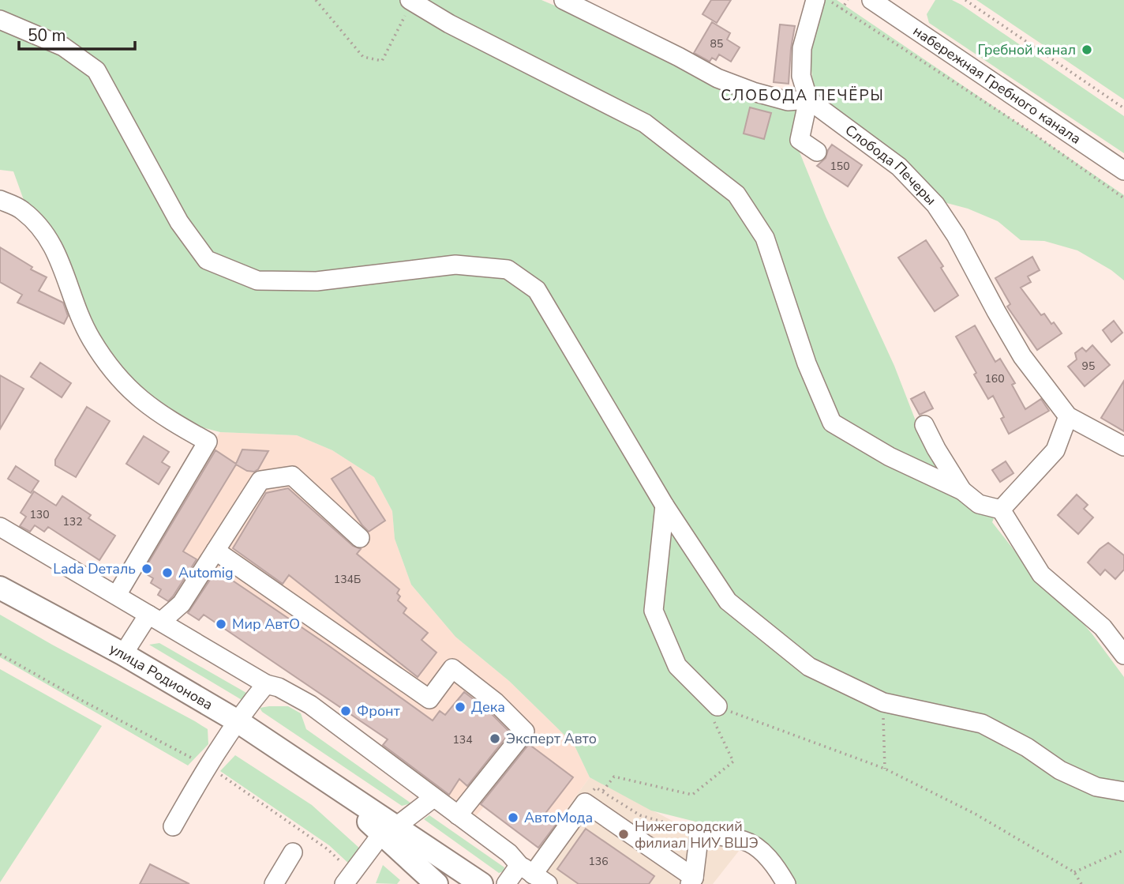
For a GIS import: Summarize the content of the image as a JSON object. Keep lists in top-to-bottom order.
{
  "streets": {
    "main road": ["улица Родионова"],
    "street": ["набережная Гребного канала", "Слобода Печеры"]
  },
  "districts": ["СЛОБОДА ПЕЧЁРЫ"],
  "places": [
    "Гребной канал",
    "Lada Dеталь",
    "Automig",
    "Мир АвтО",
    "Дека",
    "Фронт",
    "Эксперт Авто",
    "АвтоМода",
    "Нижегородский филиал НИУ ВШЭ"
  ],
  "house_numbers": [
    "85",
    "150",
    "95",
    "160",
    "130",
    "132",
    "134Б",
    "134",
    "136"
  ],
  "scale_bar": "50 m"
}
